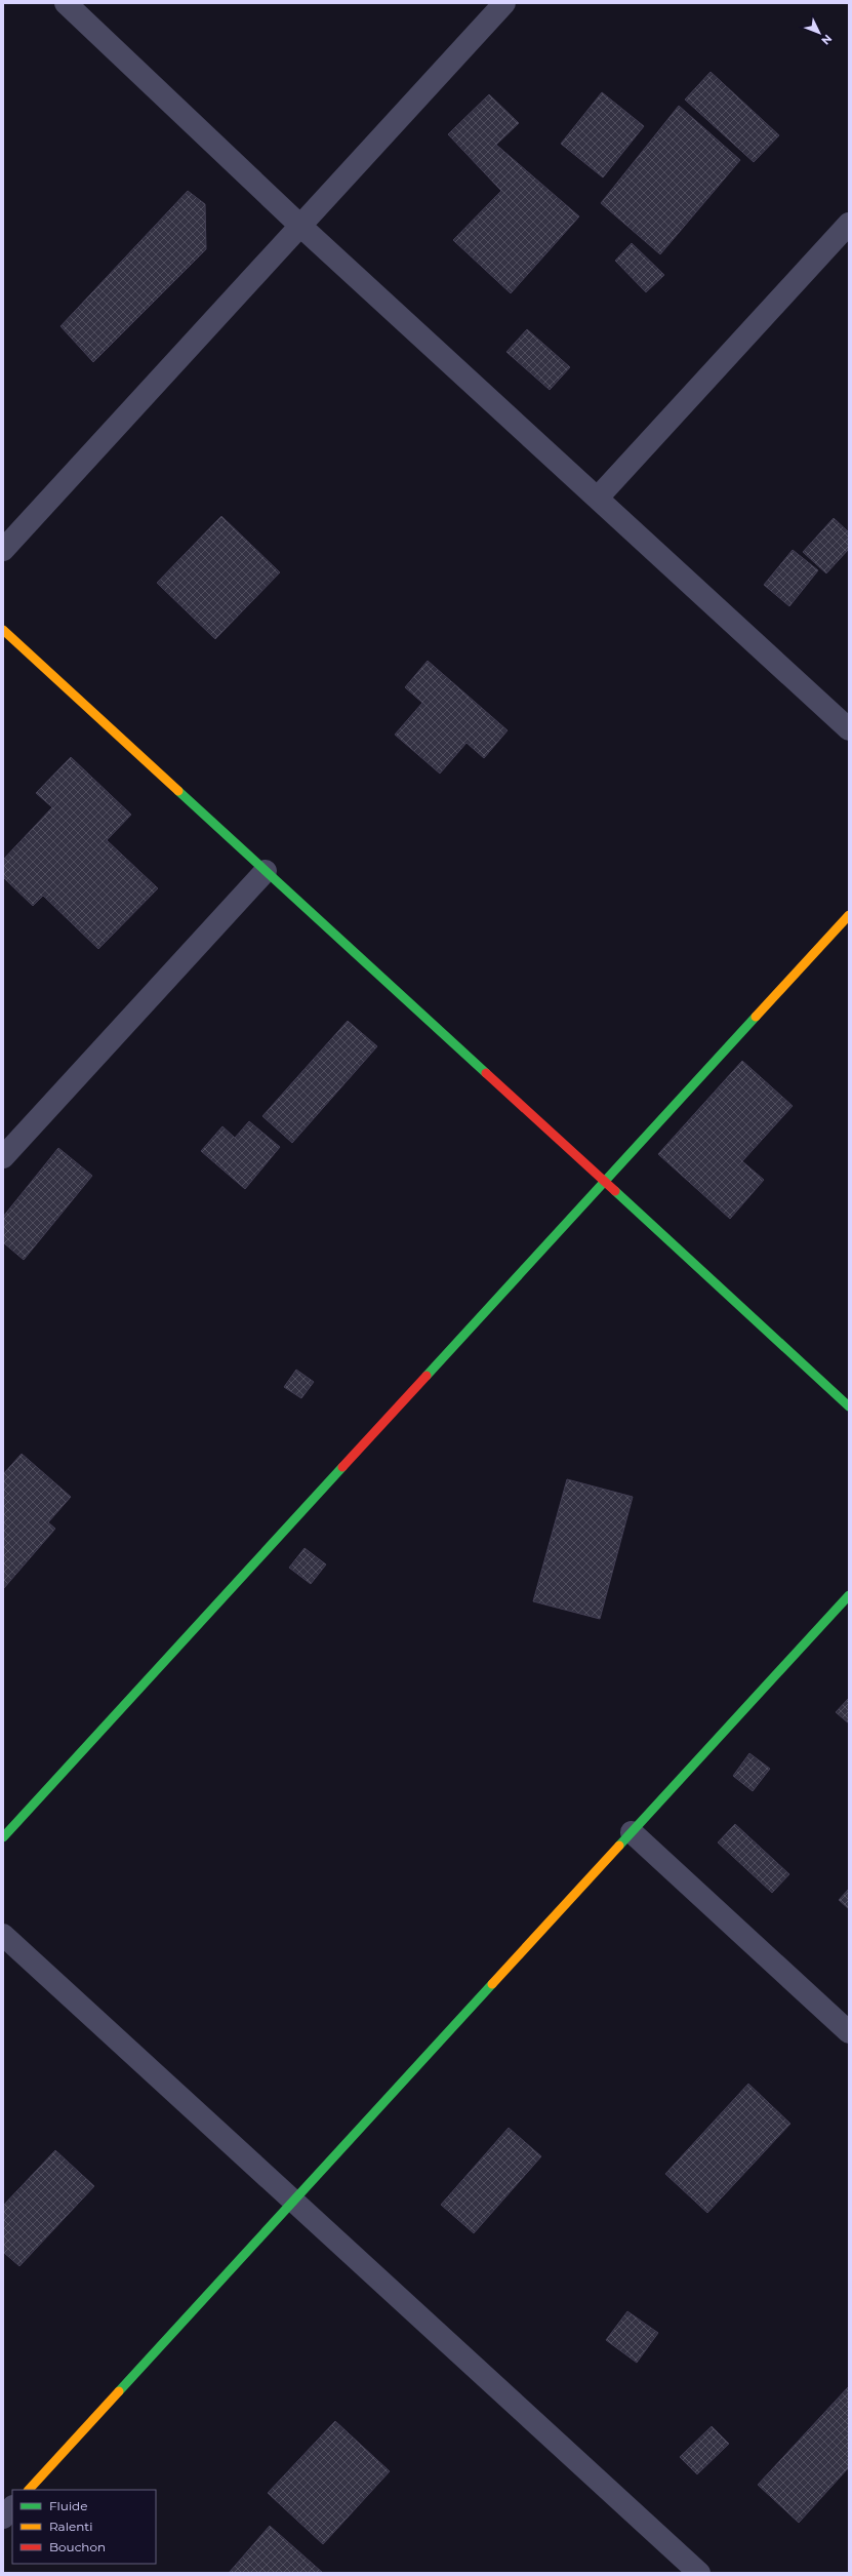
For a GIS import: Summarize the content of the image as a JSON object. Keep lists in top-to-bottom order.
{
  "legend": ["Fluide", "Ralenti", "Bouchon"],
  "north": "bottom right"
}
